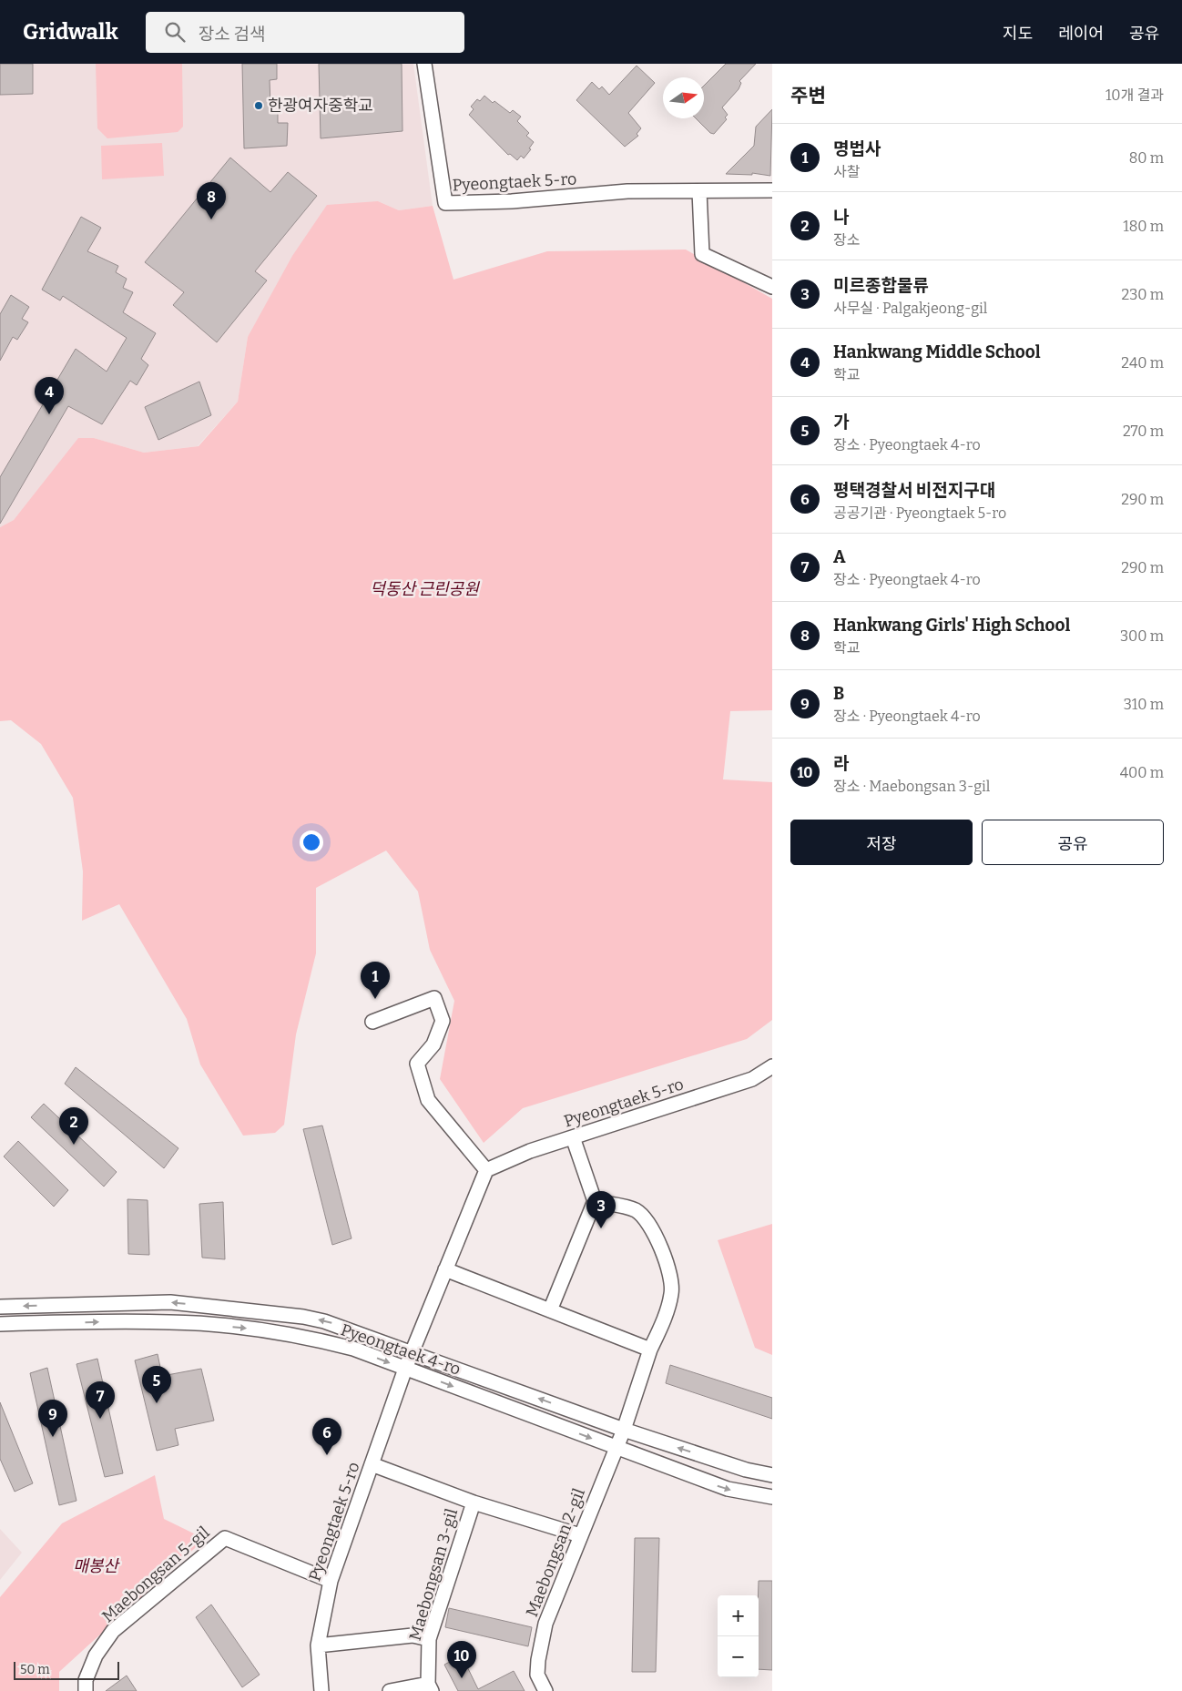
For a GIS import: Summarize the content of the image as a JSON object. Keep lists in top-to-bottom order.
{
  "streets": {
    "street": [
      "Pyeongtaek 5-ro",
      "Pyeongtaek 4-ro",
      "Maebongsan 2-gil",
      "Maebongsan 5-gil",
      "Maebongsan 3-gil"
    ]
  },
  "crossings": [
    ["Pyeongtaek 5-ro", "Pyeongtaek 4-ro"],
    ["Pyeongtaek 5-ro", "Maebongsan 5-gil"],
    ["Pyeongtaek 5-ro", "Maebongsan 3-gil"],
    ["Pyeongtaek 4-ro", "Maebongsan 2-gil"],
    ["Maebongsan 2-gil", "Maebongsan 3-gil"]
  ],
  "parks": ["덕동산 근린공원", "매봉산"],
  "places": ["한광여자중학교"],
  "scale_bar": "50 m",
  "north": "right",
  "page": {
    "header": "Gridwalk",
    "search": "장소 검색",
    "nav": ["지도", "레이어", "공유"],
    "heading": ["주변", "10개 결과"],
    "list": [
      {
        "mark": "1",
        "name": "명법사",
        "note": "사찰",
        "value": "80 m"
      },
      {
        "mark": "2",
        "name": "나",
        "note": "장소",
        "value": "180 m"
      },
      {
        "mark": "3",
        "name": "미르종합물류",
        "note": "사무실 · Palgakjeong-gil",
        "value": "230 m"
      },
      {
        "mark": "4",
        "name": "Hankwang Middle School",
        "note": "학교",
        "value": "240 m"
      },
      {
        "mark": "5",
        "name": "가",
        "note": "장소 · Pyeongtaek 4-ro",
        "value": "270 m"
      },
      {
        "mark": "6",
        "name": "평택경찰서 비전지구대",
        "note": "공공기관 · Pyeongtaek 5-ro",
        "value": "290 m"
      },
      {
        "mark": "7",
        "name": "A",
        "note": "장소 · Pyeongtaek 4-ro",
        "value": "290 m"
      },
      {
        "mark": "8",
        "name": "Hankwang Girls' High School",
        "note": "학교",
        "value": "300 m"
      },
      {
        "mark": "9",
        "name": "B",
        "note": "장소 · Pyeongtaek 4-ro",
        "value": "310 m"
      },
      {
        "mark": "10",
        "name": "라",
        "note": "장소 · Maebongsan 3-gil",
        "value": "400 m"
      }
    ],
    "pins": [
      "8",
      "4",
      "1",
      "2",
      "3",
      "5",
      "7",
      "9",
      "6",
      "10"
    ],
    "buttons": ["저장", "공유"],
    "map_buttons": ["+", "−"],
    "scale": "50 m"
  }
}
